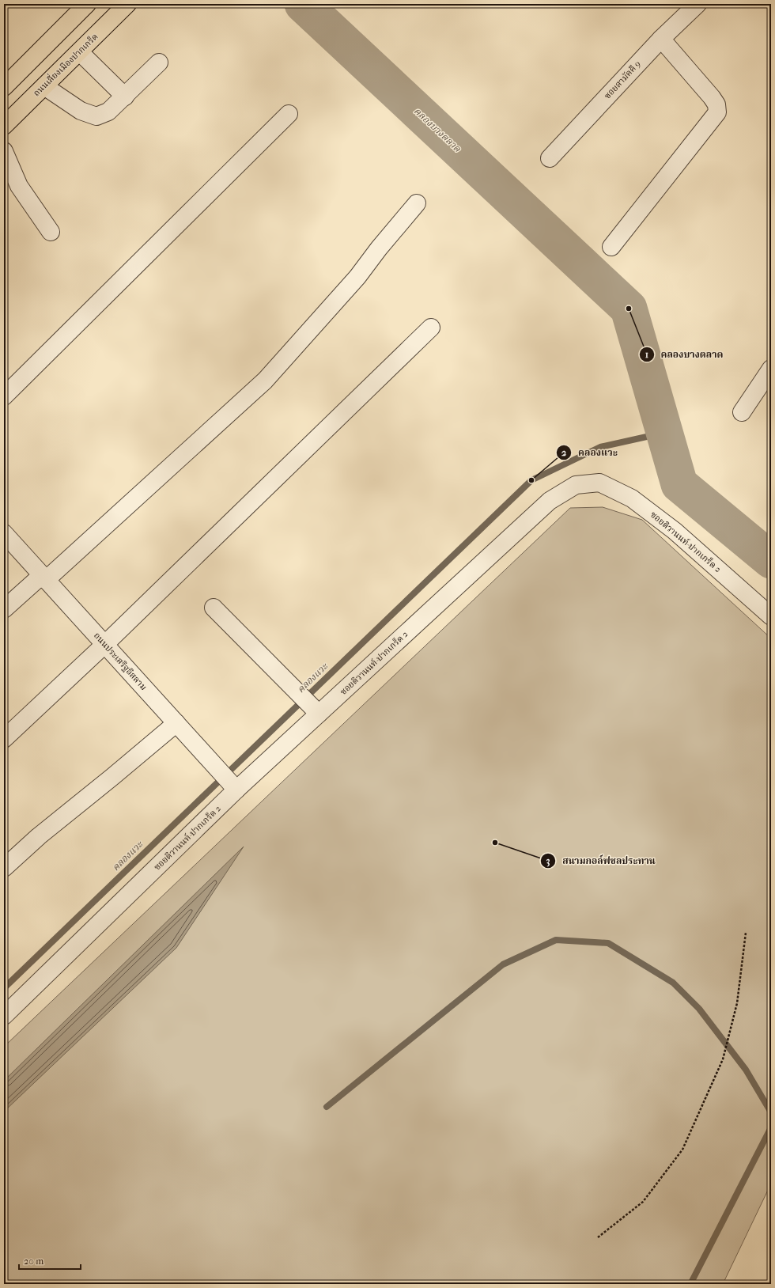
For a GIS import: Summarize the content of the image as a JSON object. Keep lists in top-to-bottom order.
{
  "streets": {
    "main road": ["ถนนเลี่ยงเมืองปากเกร็ด"],
    "street": ["ซอยสามัคคี 9", "ซอยติวานนท์-ปากเกร็ด 2", "ถนนประเสริฐอิสลาม"]
  },
  "crossings": [
    ["ซอยติวานนท์-ปากเกร็ด 2", "ถนนประเสริฐอิสลาม"]
  ],
  "water": ["คลองบางตลาด", "คลองแวะ"],
  "places": ["คลองบางตลาด", "คลองแวะ", "สนามกอล์ฟชลประทาน"],
  "scale_bar": "20 m"
}
